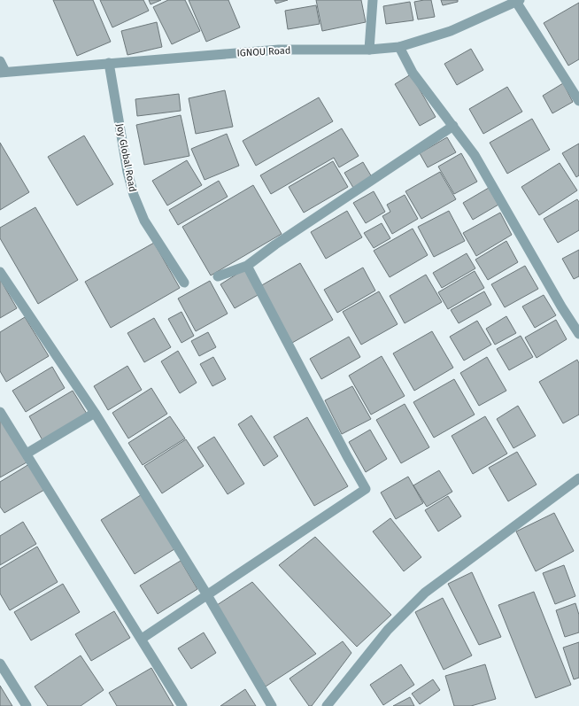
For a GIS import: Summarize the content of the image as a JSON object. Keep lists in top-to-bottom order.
{
  "streets": {
    "street": ["IGNOU Road", "Joy Global Road"]
  },
  "crossings": [
    ["IGNOU Road", "Joy Global Road"]
  ]
}
